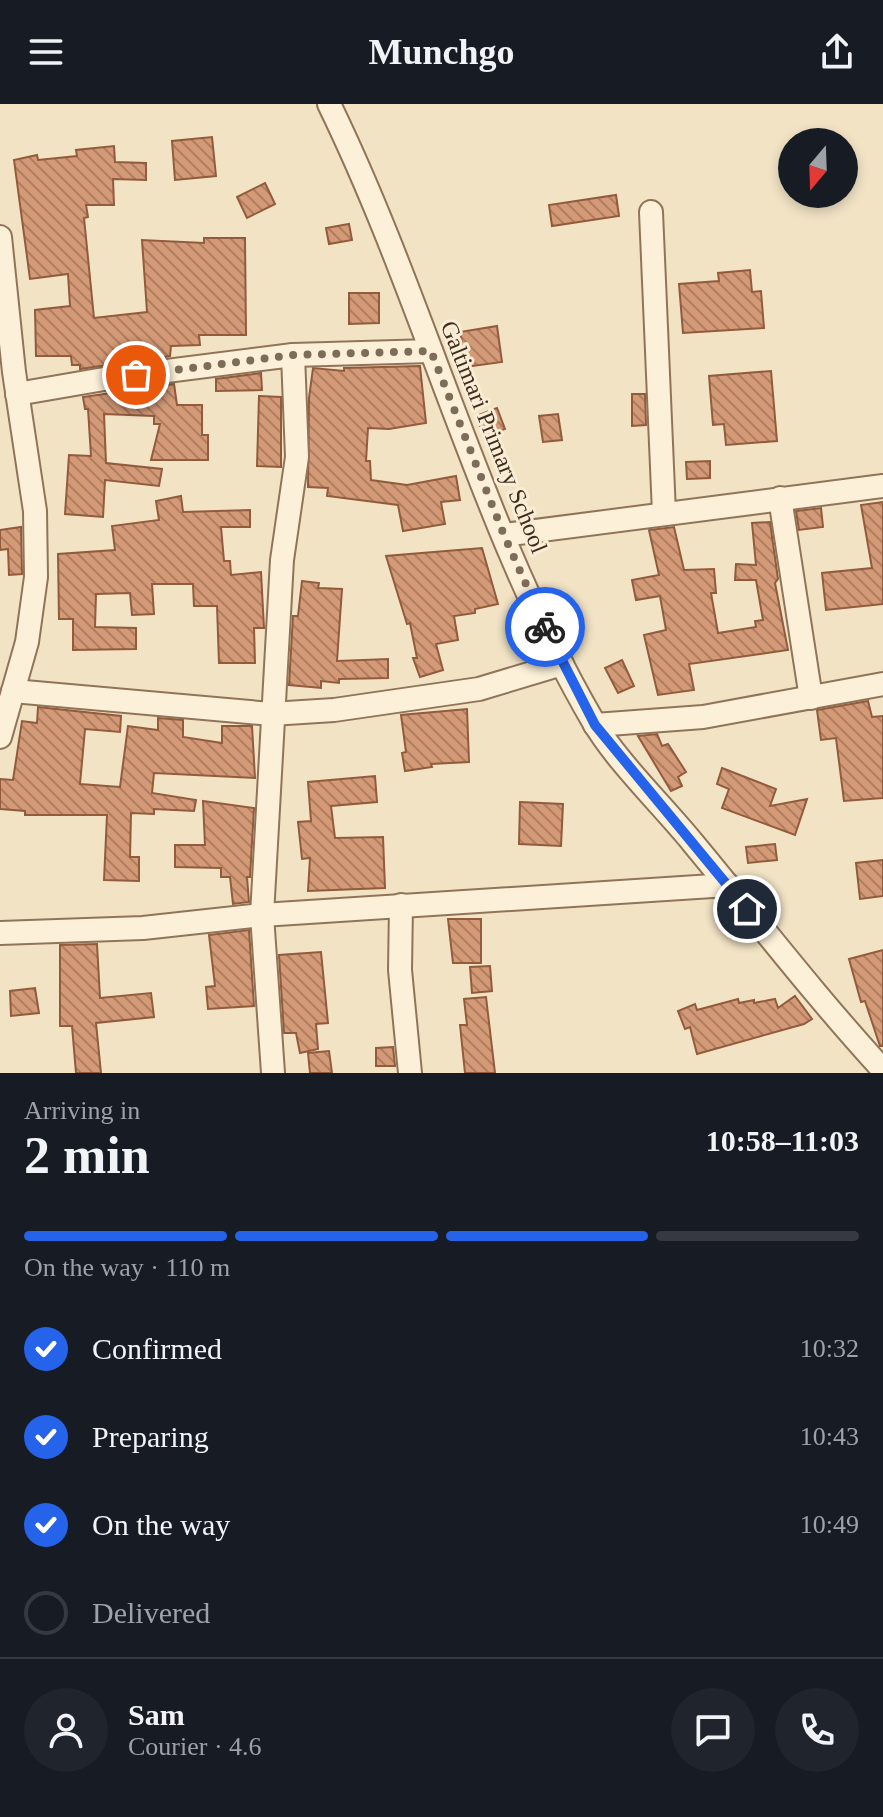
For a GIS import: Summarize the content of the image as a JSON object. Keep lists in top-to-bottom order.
{
  "streets": {
    "street": ["Galtimari Primary School"]
  },
  "north": "bottom",
  "page": {
    "header": "Munchgo",
    "heading": ["2 min", "Arriving in", "10:58–11:03"],
    "panel": ["Sam", "Courier · 4.6"],
    "bar": "On the way · 110 m",
    "list": [
      ["Confirmed", "10:32"],
      ["Preparing", "10:43"],
      ["On the way", "10:49"],
      "Delivered"
    ]
  }
}
